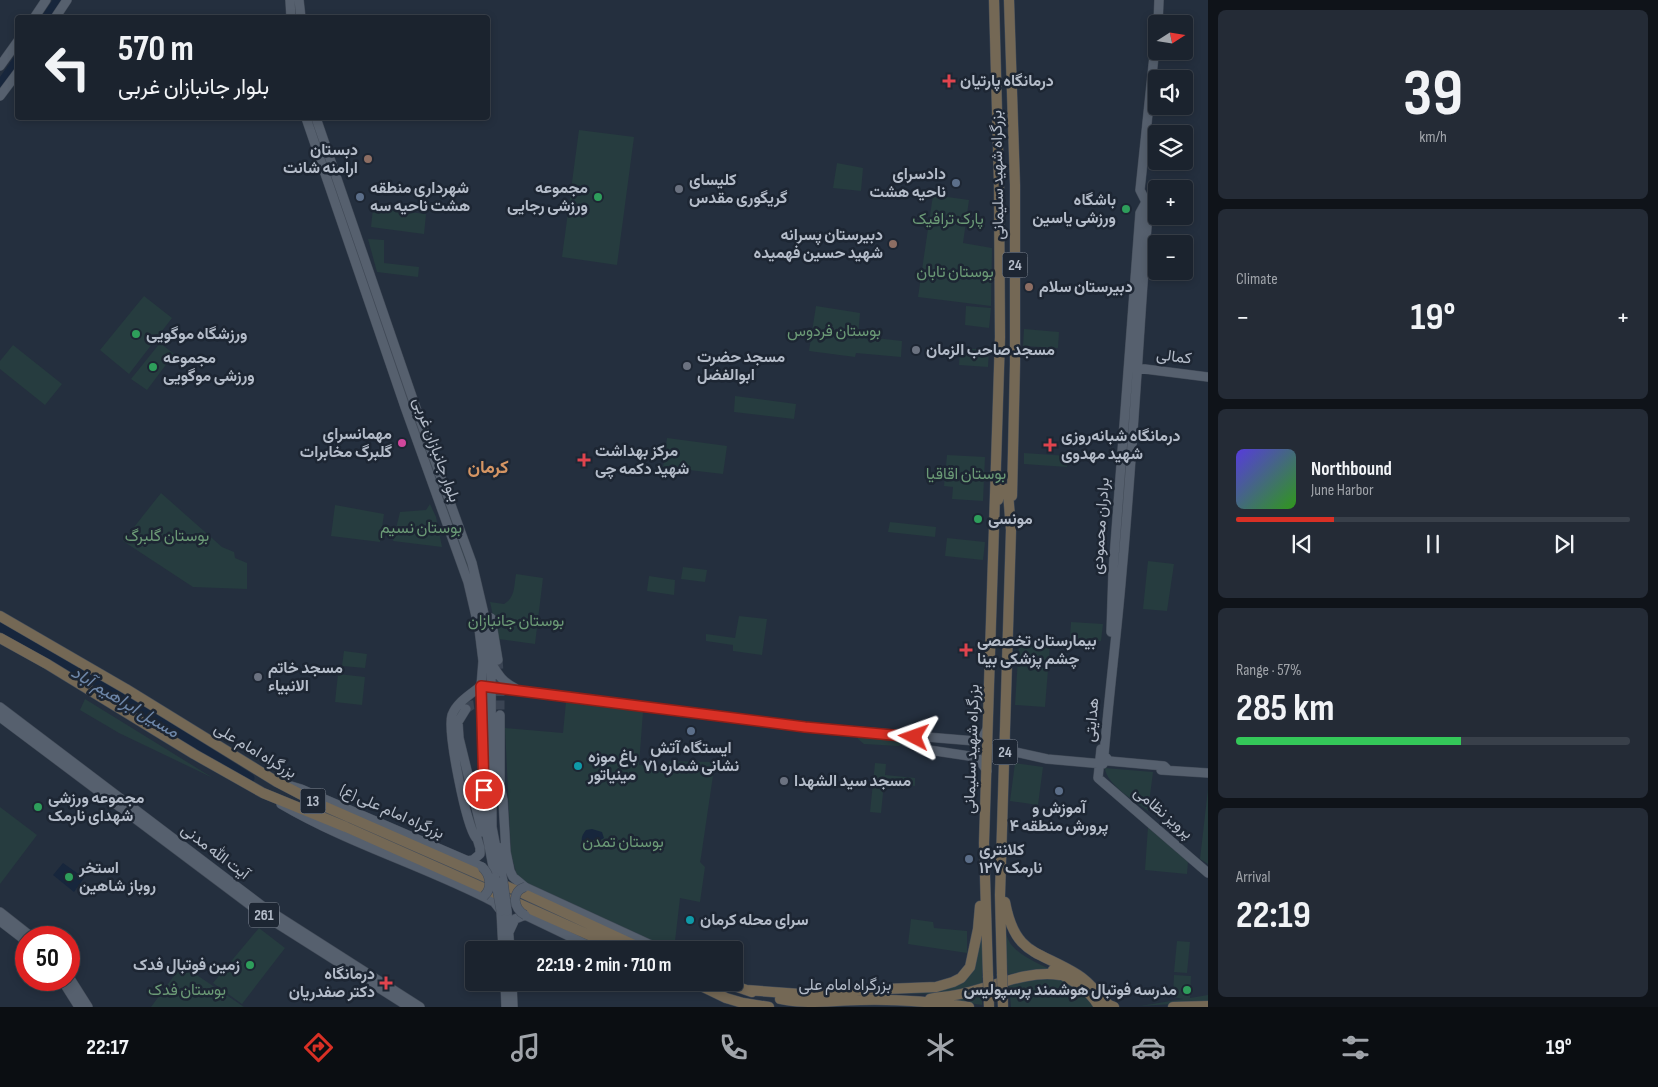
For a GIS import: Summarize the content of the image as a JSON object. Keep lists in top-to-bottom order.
{
  "streets": {
    "highway": [
      "بزرگراه شهید سلیمانی",
      "24",
      "بزرگراه امام علی",
      "13"
    ],
    "main road": [
      "کمالی",
      "بلوار جانبازان غربی",
      "برادران محمودی",
      "هدایتی",
      "بزرگراه امام علی (ع)",
      "پرویز نظامی",
      "آیت الله مدنی",
      "261"
    ]
  },
  "crossings": [
    ["بزرگراه شهید سلیمانی", "24"],
    ["24", "هدایتی"],
    ["کمالی", "برادران محمودی"],
    ["برادران محمودی", "هدایتی"],
    ["برادران محمودی", "پرویز نظامی"],
    ["بزرگراه امام علی", "بزرگراه امام علی (ع)"],
    ["آیت الله مدنی", "261"]
  ],
  "districts": ["کرمان"],
  "water": ["مسیل ابراهیم آباد"],
  "parks": [
    "پارک ترافیک",
    "بوستان تابان",
    "بوستان فردوس",
    "بوستان اقاقیا",
    "بوستان نسیم",
    "بوستان گلبرگ",
    "بوستان جانبازان",
    "بوستان تمدن",
    "بوستان فدک"
  ],
  "places": {
    "health": [
      "درمانگاه پارتیان",
      "درمانگاه شبانه‌روزی شهید مهدوی",
      "مرکز بهداشت شهید دکمه چی",
      "بیمارستان تخصصی چشم پزشکی بینا",
      "درمانگاه دکتر صفدریان"
    ],
    "other": [
      "دبستان ارامنه شانت",
      "دادسرای ناحیه هشت",
      "کلیسای گریگوری مقدس",
      "شهرداری منطقه هشت ناحیه سه",
      "مجموعه ورزشی رجایی",
      "باشگاه ورزشی یاسین",
      "دبیرستان پسرانه شهید حسین فهمیده",
      "دبیرستان سلام",
      "ورزشگاه موگویی",
      "مسجد صاحب الزمان",
      "مسجد حضرت ابوالفضل",
      "مجموعه ورزشی موگویی",
      "مهمانسرای گلبرگ مخابرات",
      "مونسی",
      "مسجد خاتم الانبیاء",
      "ایستگاه آتش نشانی شماره ۷۱",
      "باغ موزه مینیاتور",
      "مسجد سید الشهدا",
      "آموزش و پرورش منطقه ۴",
      "مجموعه ورزشی شهدای نارمک",
      "کلانتری ۱۲۷ نارمک",
      "استخر روباز شاهین",
      "سرای محله کرمان",
      "زمین فوتبال فدک",
      "مدرسه فوتبال هوشمند پرسپولیس"
    ]
  },
  "north": "right",
  "page": {
    "tile": [
      ["39", "km/h"],
      "Climate",
      ["Range · 57%", "285 km"],
      ["Arrival", "22:19"]
    ],
    "map_buttons": ["+", "−"],
    "turn": ["570 m", "بلوار جانبازان غربی"],
    "heat": ["−", "19°", "+"],
    "song": ["Northbound", "June Harbor"],
    "limit": "50",
    "trip": "22:19 · 2 min · 710 m",
    "tabs": ["22:17", "19°"]
  }
}
